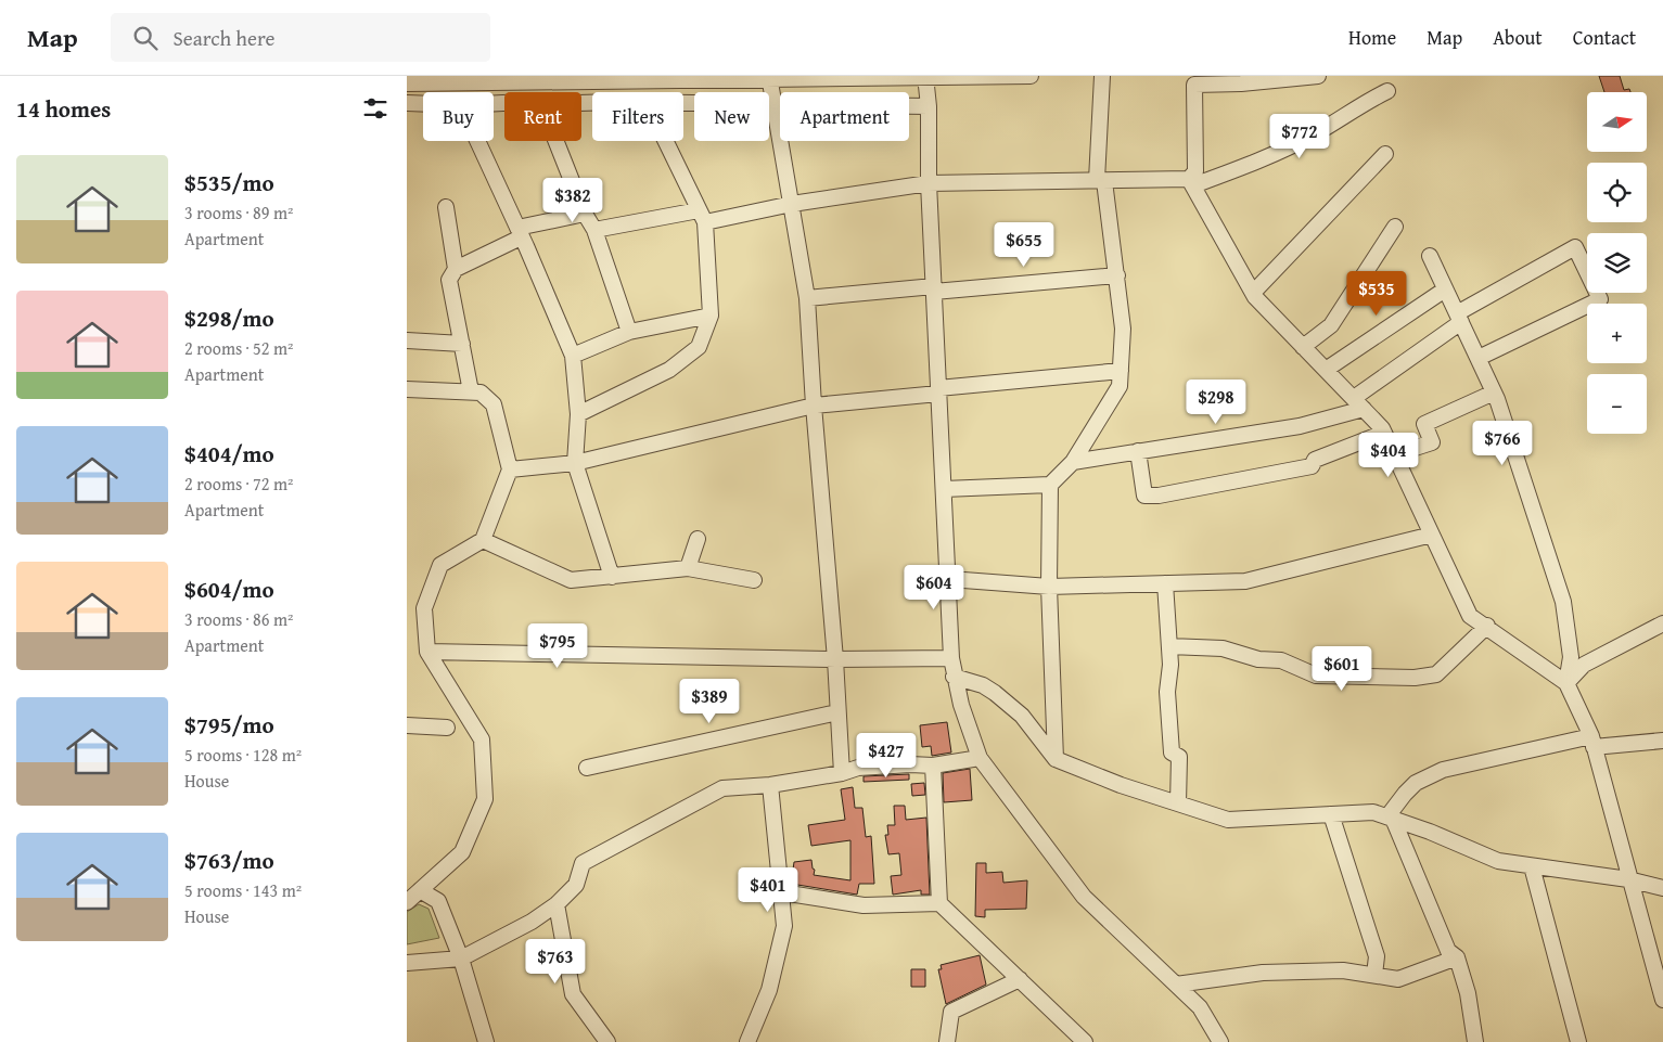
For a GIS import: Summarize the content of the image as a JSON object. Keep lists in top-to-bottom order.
{
  "north": "right",
  "page": {
    "header": "Map",
    "search": "Search here",
    "nav": [
      "Home",
      "Map",
      "About",
      "Contact"
    ],
    "heading": "14 homes",
    "map_buttons": ["+", "−"],
    "chip": [
      "Buy",
      "Rent",
      "Filters",
      "New",
      "Apartment"
    ],
    "price": [
      "$772",
      "$382",
      "$655",
      "$535",
      "$298",
      "$766",
      "$404",
      "$604",
      "$795",
      "$601",
      "$389",
      "$427",
      "$401",
      "$763"
    ],
    "list": [
      {
        "name": "$535/mo",
        "note": "3 rooms · 89 m² · Apartment"
      },
      {
        "name": "$298/mo",
        "note": "2 rooms · 52 m² · Apartment"
      },
      {
        "name": "$404/mo",
        "note": "2 rooms · 72 m² · Apartment"
      },
      {
        "name": "$604/mo",
        "note": "3 rooms · 86 m² · Apartment"
      },
      {
        "name": "$795/mo",
        "note": "5 rooms · 128 m² · House"
      },
      {
        "name": "$763/mo",
        "note": "5 rooms · 143 m² · House"
      }
    ]
  }
}
